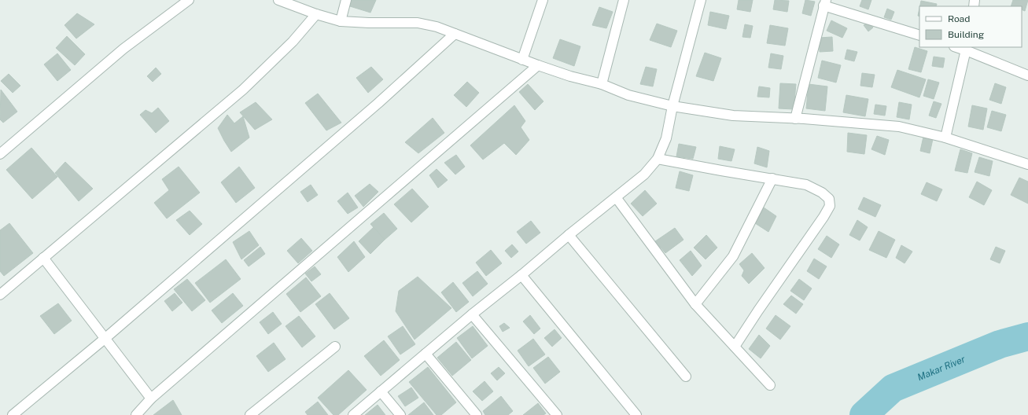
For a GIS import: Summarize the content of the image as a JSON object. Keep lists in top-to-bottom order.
{
  "water": ["Makar River"],
  "legend": ["Road", "Building"]
}
